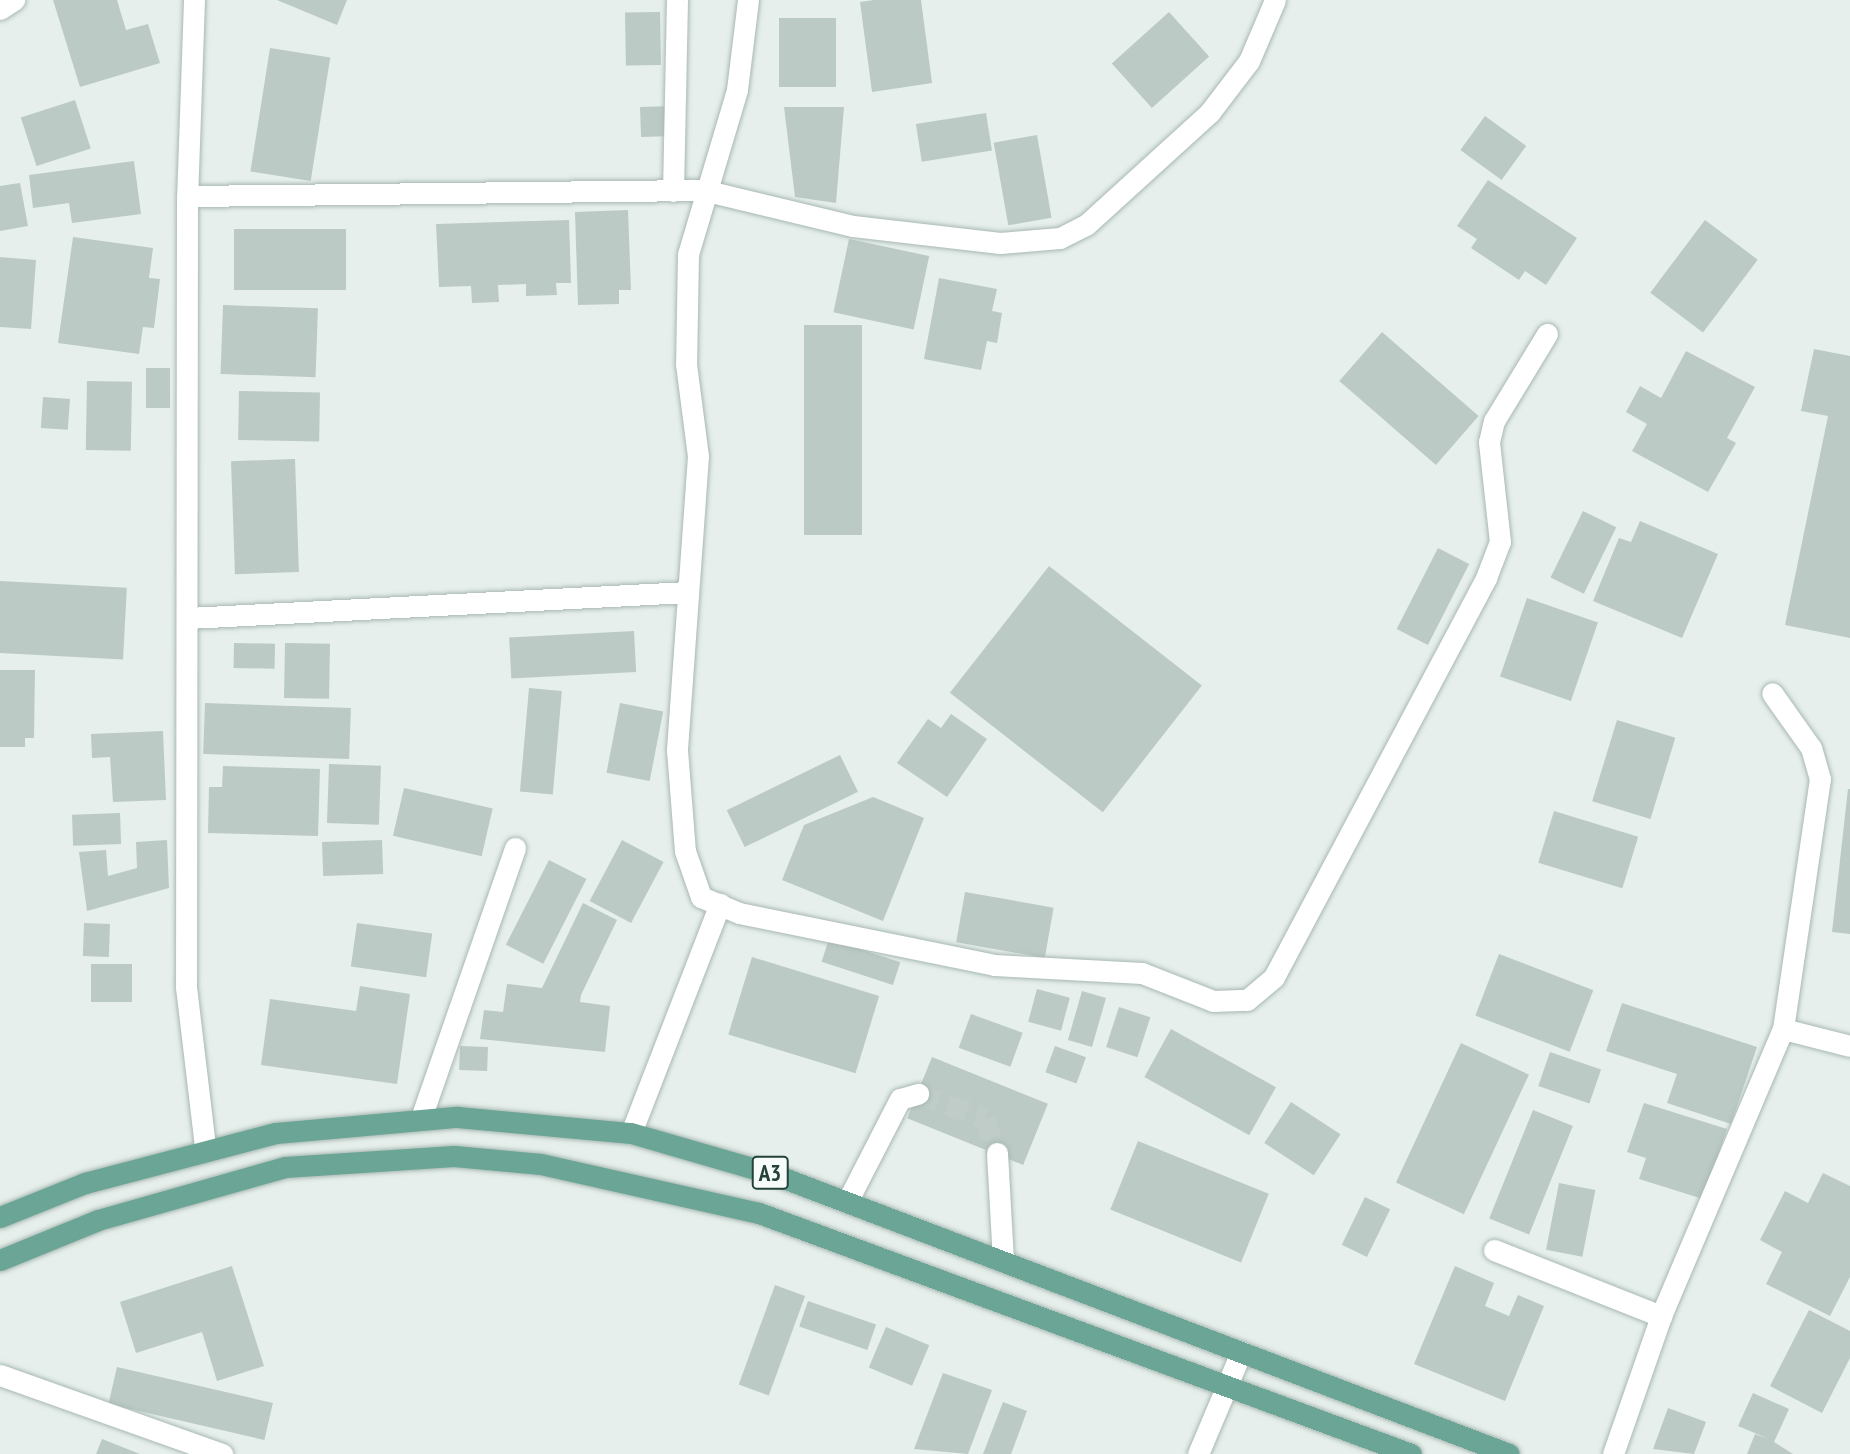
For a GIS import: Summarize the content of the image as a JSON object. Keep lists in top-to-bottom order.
{
  "streets": {
    "main road": ["A3"]
  }
}
